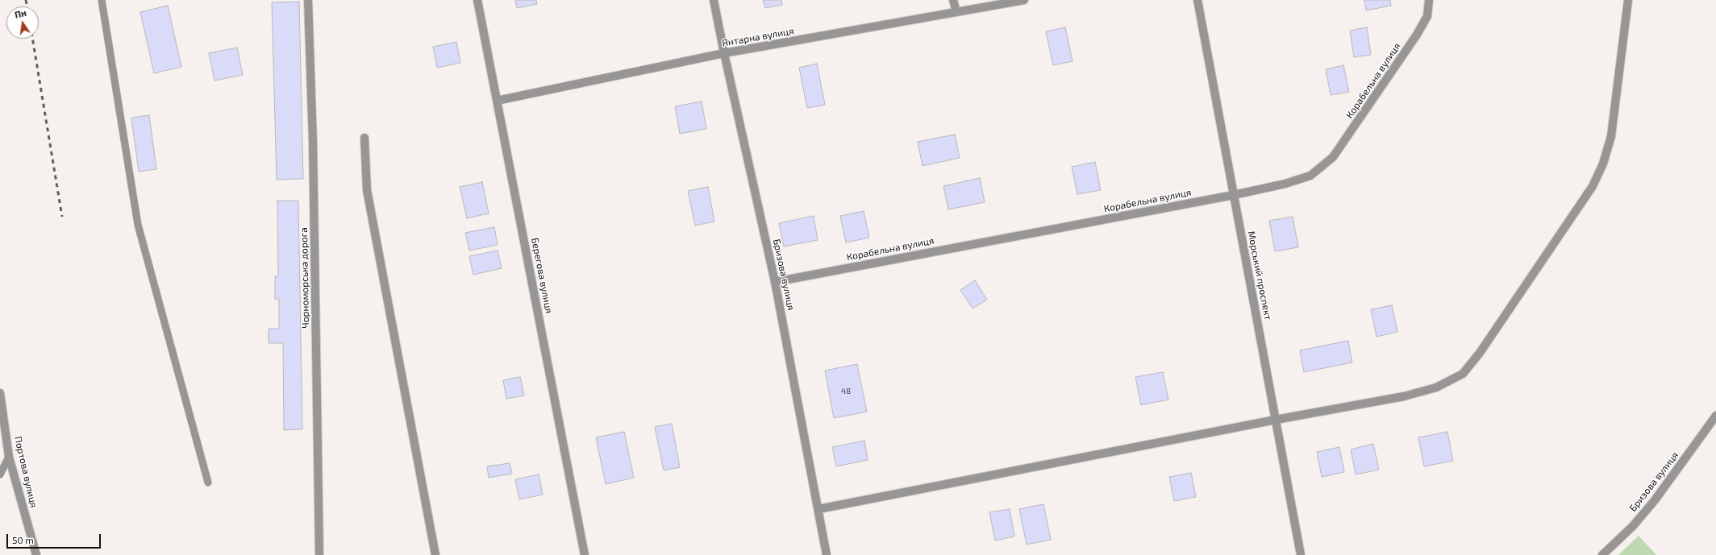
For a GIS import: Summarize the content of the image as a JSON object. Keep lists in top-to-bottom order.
{
  "streets": {
    "street": [
      "Янтарна вулиця",
      "Корабельна вулиця",
      "Бризова вулиця",
      "Берегова вулиця",
      "Морський проспект",
      "Чорноморська дорога",
      "Портова вулиця"
    ]
  },
  "crossings": [
    ["Янтарна вулиця", "Бризова вулиця"],
    ["Янтарна вулиця", "Берегова вулиця"],
    ["Корабельна вулиця", "Бризова вулиця"],
    ["Корабельна вулиця", "Морський проспект"]
  ],
  "house_numbers": ["48"],
  "scale_bar": "50 m",
  "north": "top"
}
